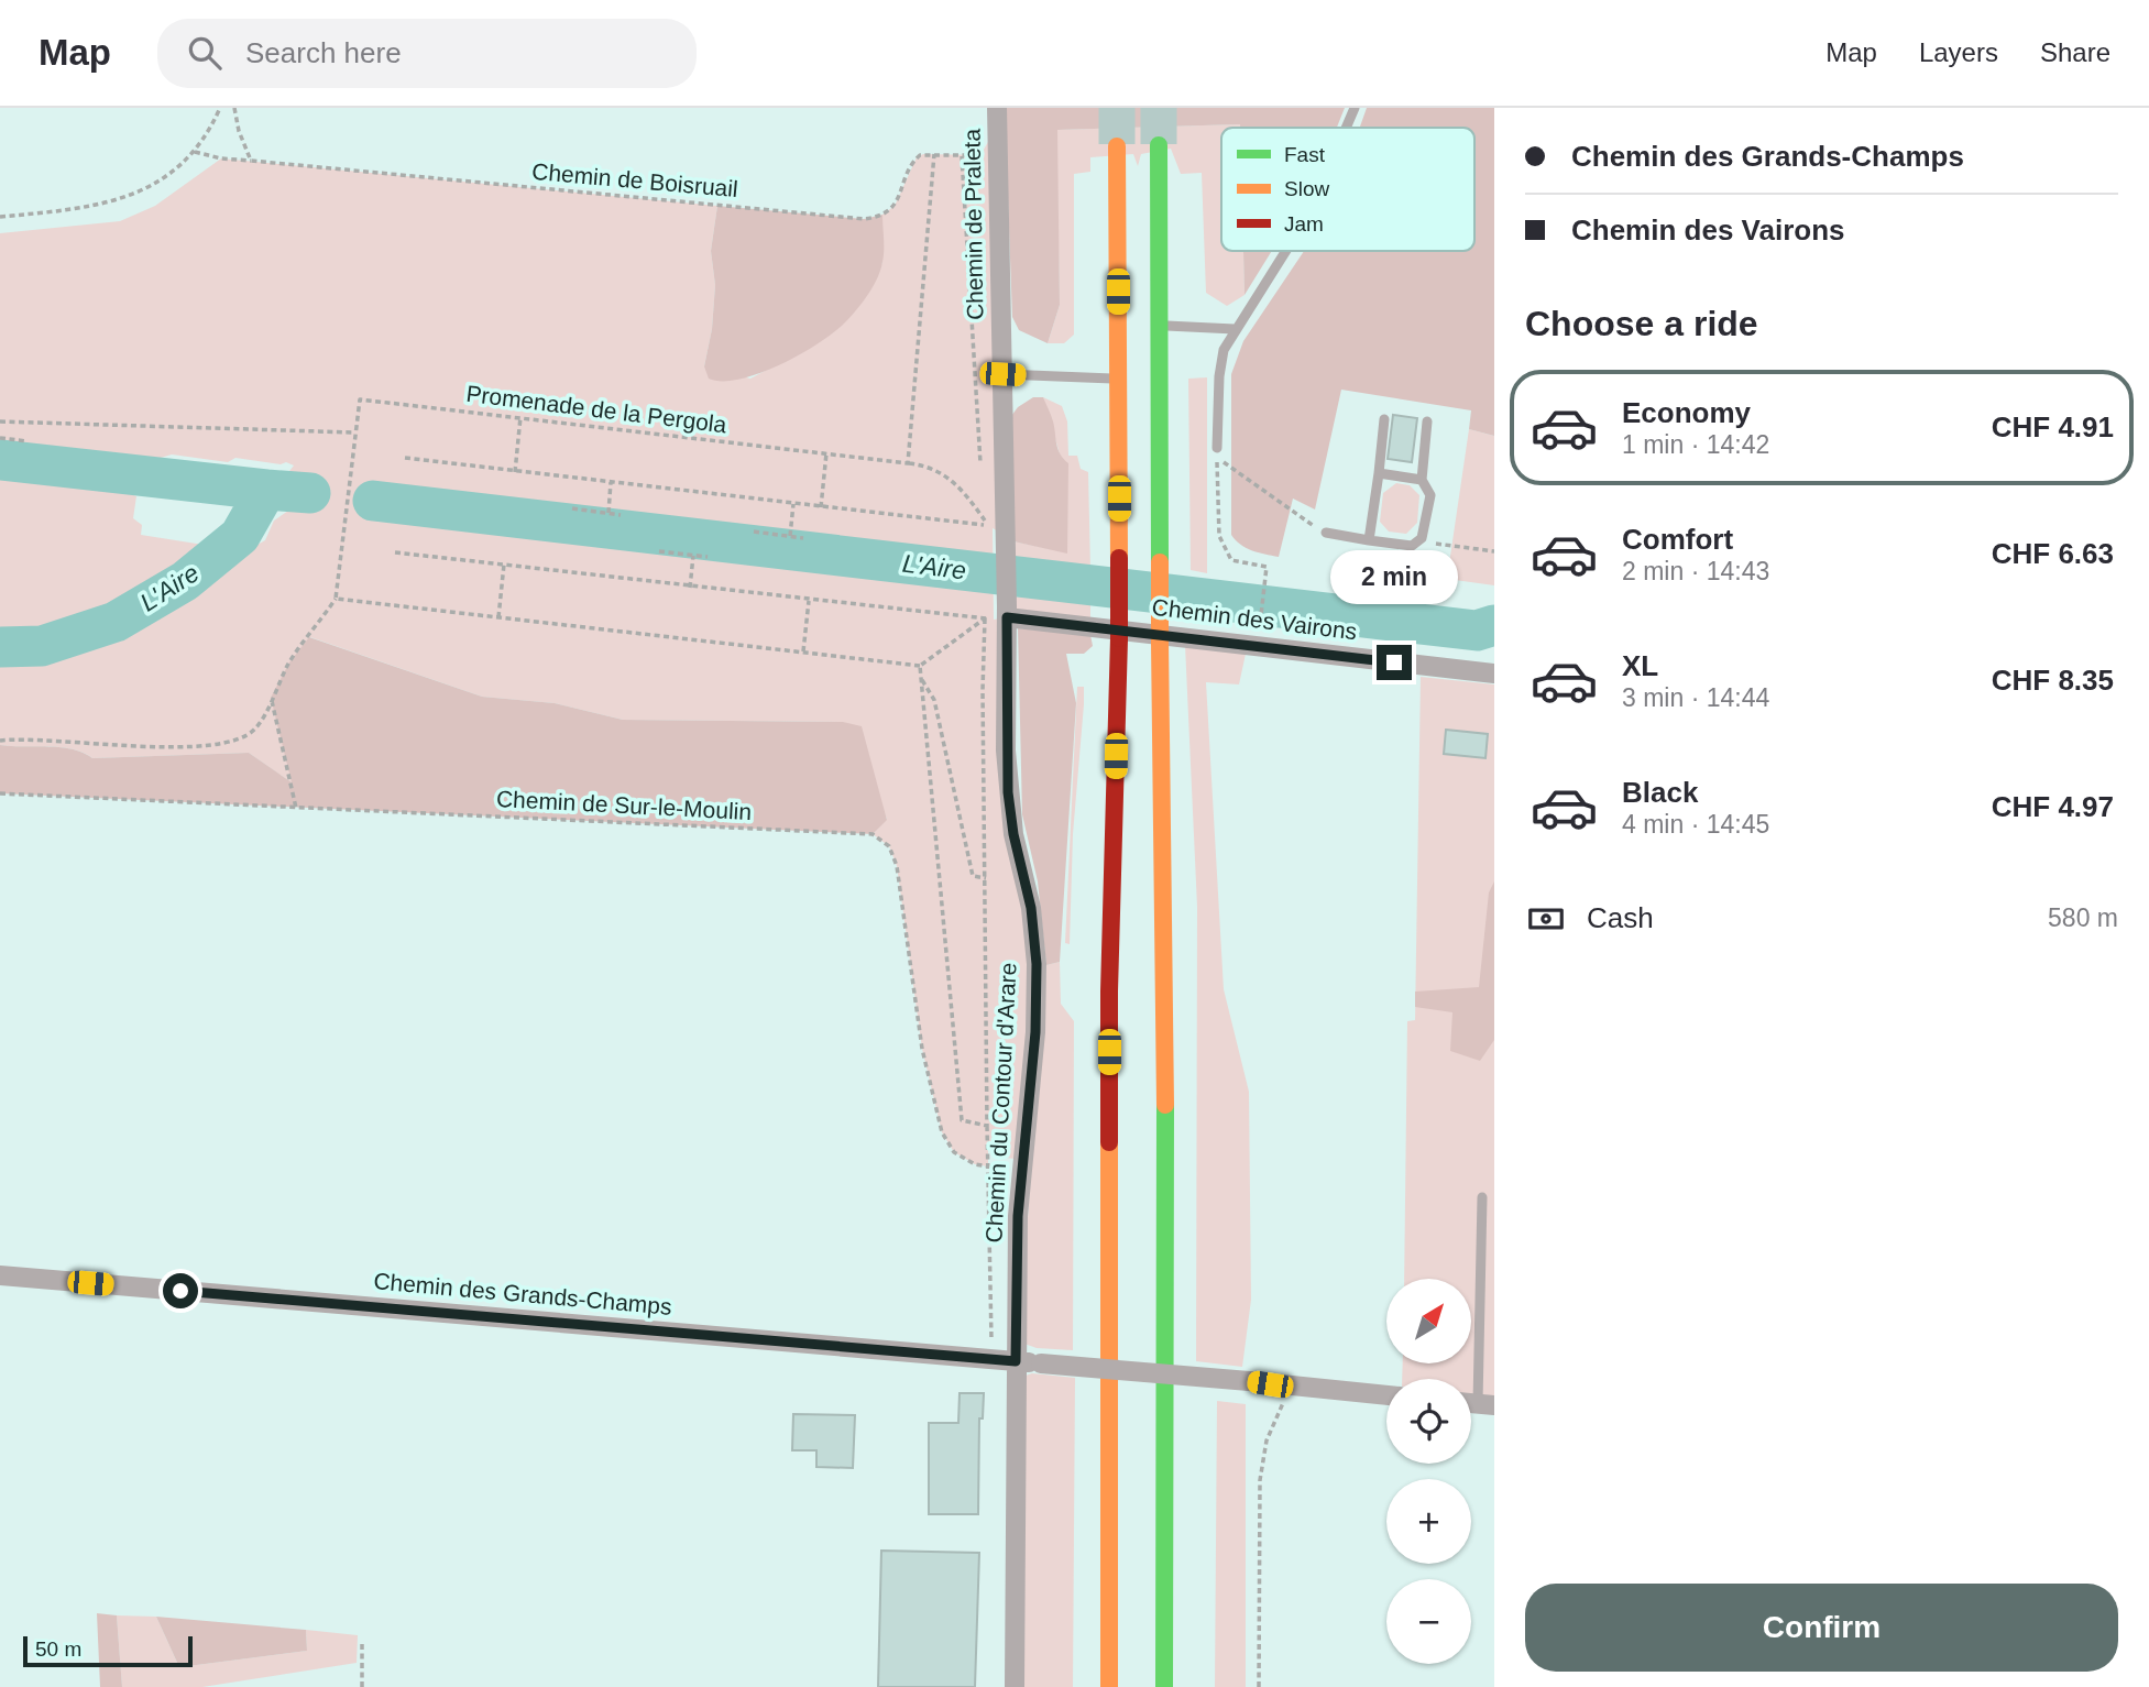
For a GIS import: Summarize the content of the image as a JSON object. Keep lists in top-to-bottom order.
{
  "streets": {
    "street": [
      "Chemin de Praleta",
      "Chemin des Vairons",
      "Chemin du Contour d'Arare",
      "Chemin des Grands-Champs"
    ],
    "path": ["Chemin de Boisruail", "Promenade de la Pergola", "Chemin de Sur-le-Moulin"]
  },
  "crossings": [
    ["Chemin de Praleta", "Chemin des Vairons"],
    ["Chemin de Praleta", "Chemin du Contour d'Arare"],
    ["Chemin des Vairons", "Chemin du Contour d'Arare"],
    ["Chemin du Contour d'Arare", "Chemin des Grands-Champs"]
  ],
  "water": ["L'Aire"],
  "legend": ["Fast", "Slow", "Jam"],
  "scale_bar": "50 m",
  "north": "top right",
  "page": {
    "header": "Map",
    "search": "Search here",
    "nav": ["Map", "Layers", "Share"],
    "banner": ["Chemin des Grands-Champs", "Chemin des Vairons"],
    "heading": "Choose a ride",
    "list": [
      {
        "name": "Economy",
        "note": "1 min · 14:42",
        "value": "CHF 4.91"
      },
      {
        "name": "Comfort",
        "note": "2 min · 14:43",
        "value": "CHF 6.63"
      },
      {
        "name": "XL",
        "note": "3 min · 14:44",
        "value": "CHF 8.35"
      },
      {
        "name": "Black",
        "note": "4 min · 14:45",
        "value": "CHF 4.97"
      }
    ],
    "bubble": "2 min",
    "pay": ["Cash", "580 m"],
    "map_buttons": ["+", "−"],
    "buttons": "Confirm",
    "scale": "50 m"
  }
}
